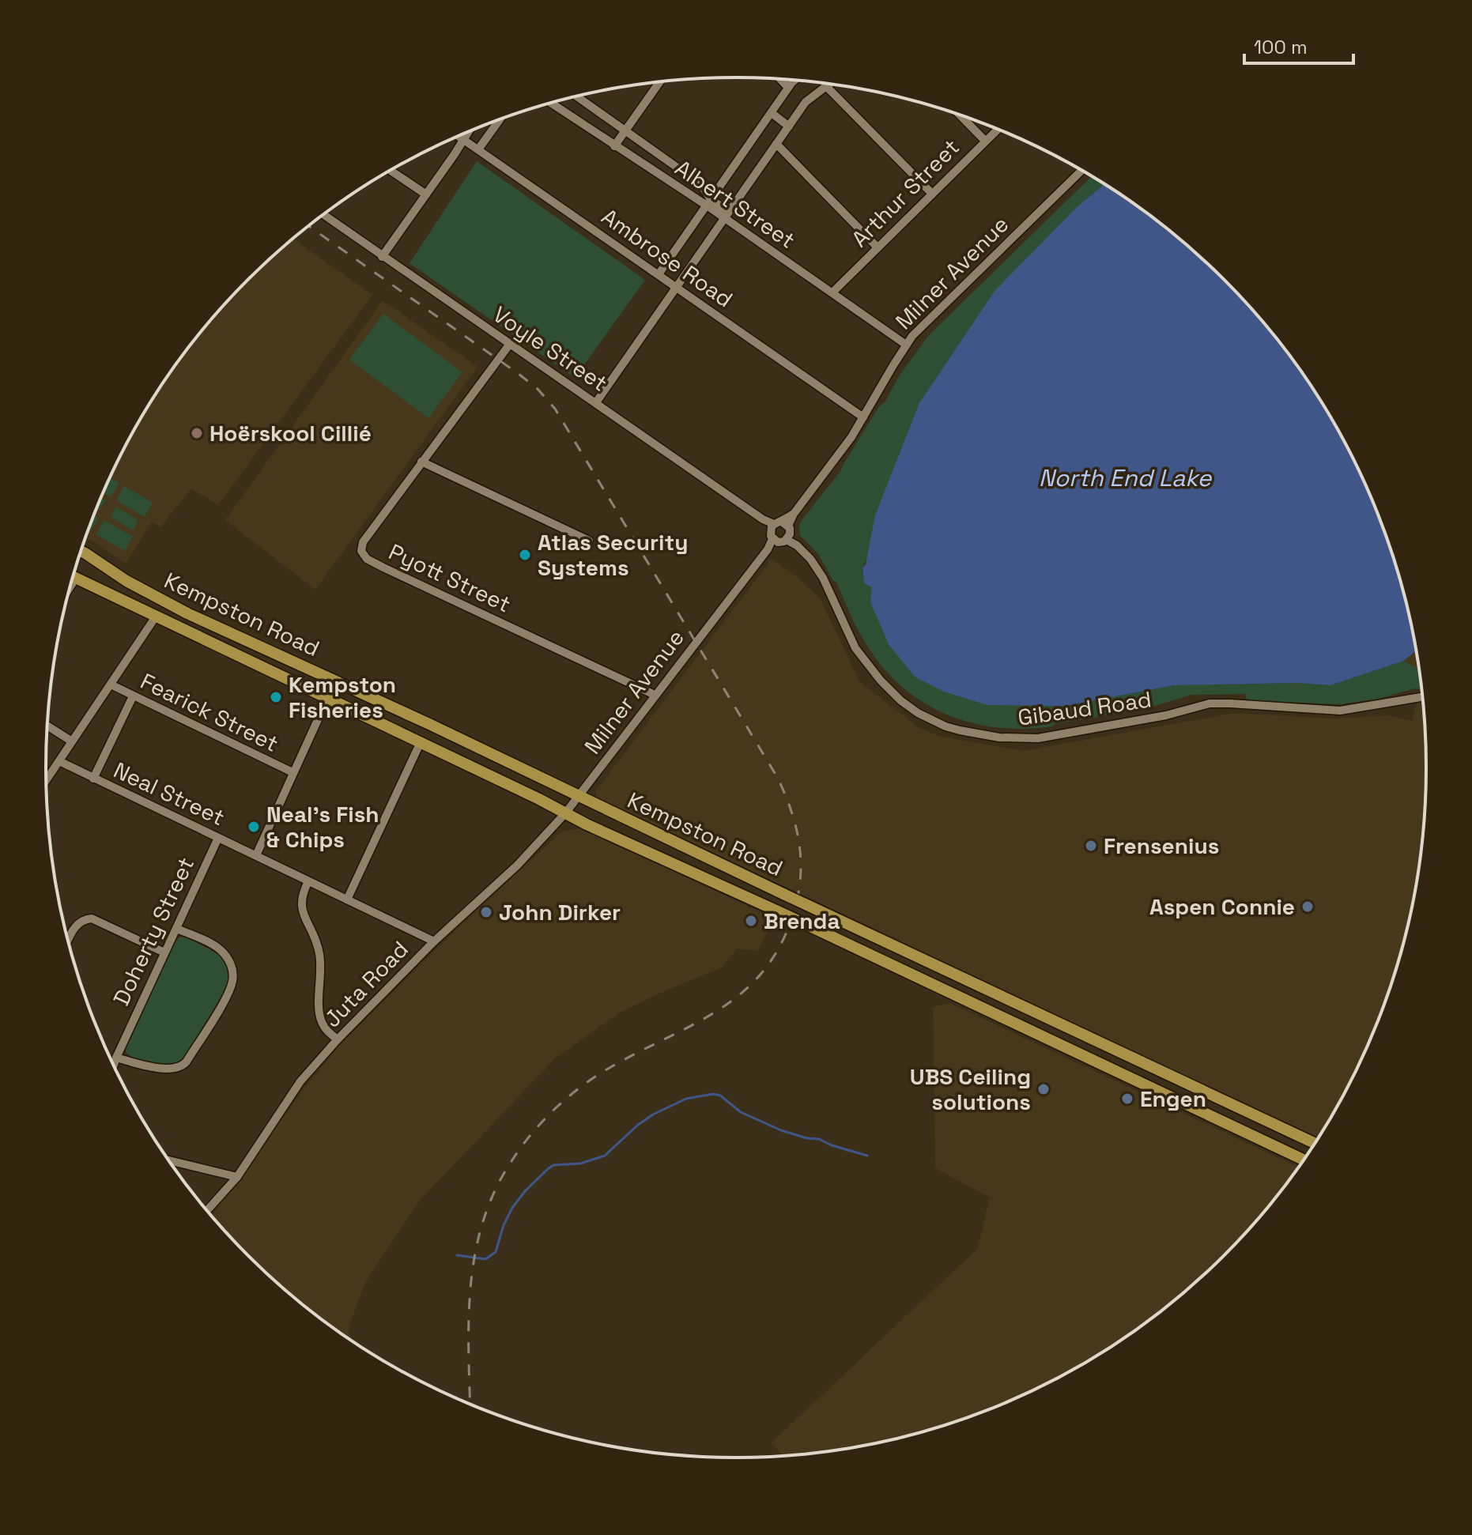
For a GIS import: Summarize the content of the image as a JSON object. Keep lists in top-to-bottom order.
{
  "streets": {
    "main road": ["Kempston Road"],
    "street": [
      "Arthur Street",
      "Albert Street",
      "Ambrose Road",
      "Milner Avenue",
      "Voyle Street",
      "Pyott Street",
      "Gibaud Road",
      "Fearick Street",
      "Neal Street",
      "Doherty Street",
      "Juta Road"
    ]
  },
  "crossings": [
    ["Arthur Street", "Albert Street"],
    ["Albert Street", "Milner Avenue"],
    ["Ambrose Road", "Milner Avenue"],
    ["Milner Avenue", "Voyle Street"],
    ["Milner Avenue", "Pyott Street"],
    ["Milner Avenue", "Kempston Road"],
    ["Milner Avenue", "Gibaud Road"],
    ["Milner Avenue", "Juta Road"],
    ["Voyle Street", "Pyott Street"],
    ["Voyle Street", "Gibaud Road"],
    ["Kempston Road", "Juta Road"],
    ["Neal Street", "Doherty Street"],
    ["Neal Street", "Juta Road"]
  ],
  "water": ["North End Lake"],
  "places": [
    "Hoërskool Cillié",
    "Atlas Security Systems",
    "Kempston Fisheries",
    "Neal's Fish & Chips",
    "Frensenius",
    "Aspen Connie",
    "John Dirker",
    "Brenda",
    "UBS Ceiling solutions",
    "Engen"
  ],
  "scale_bar": "100 m"
}
